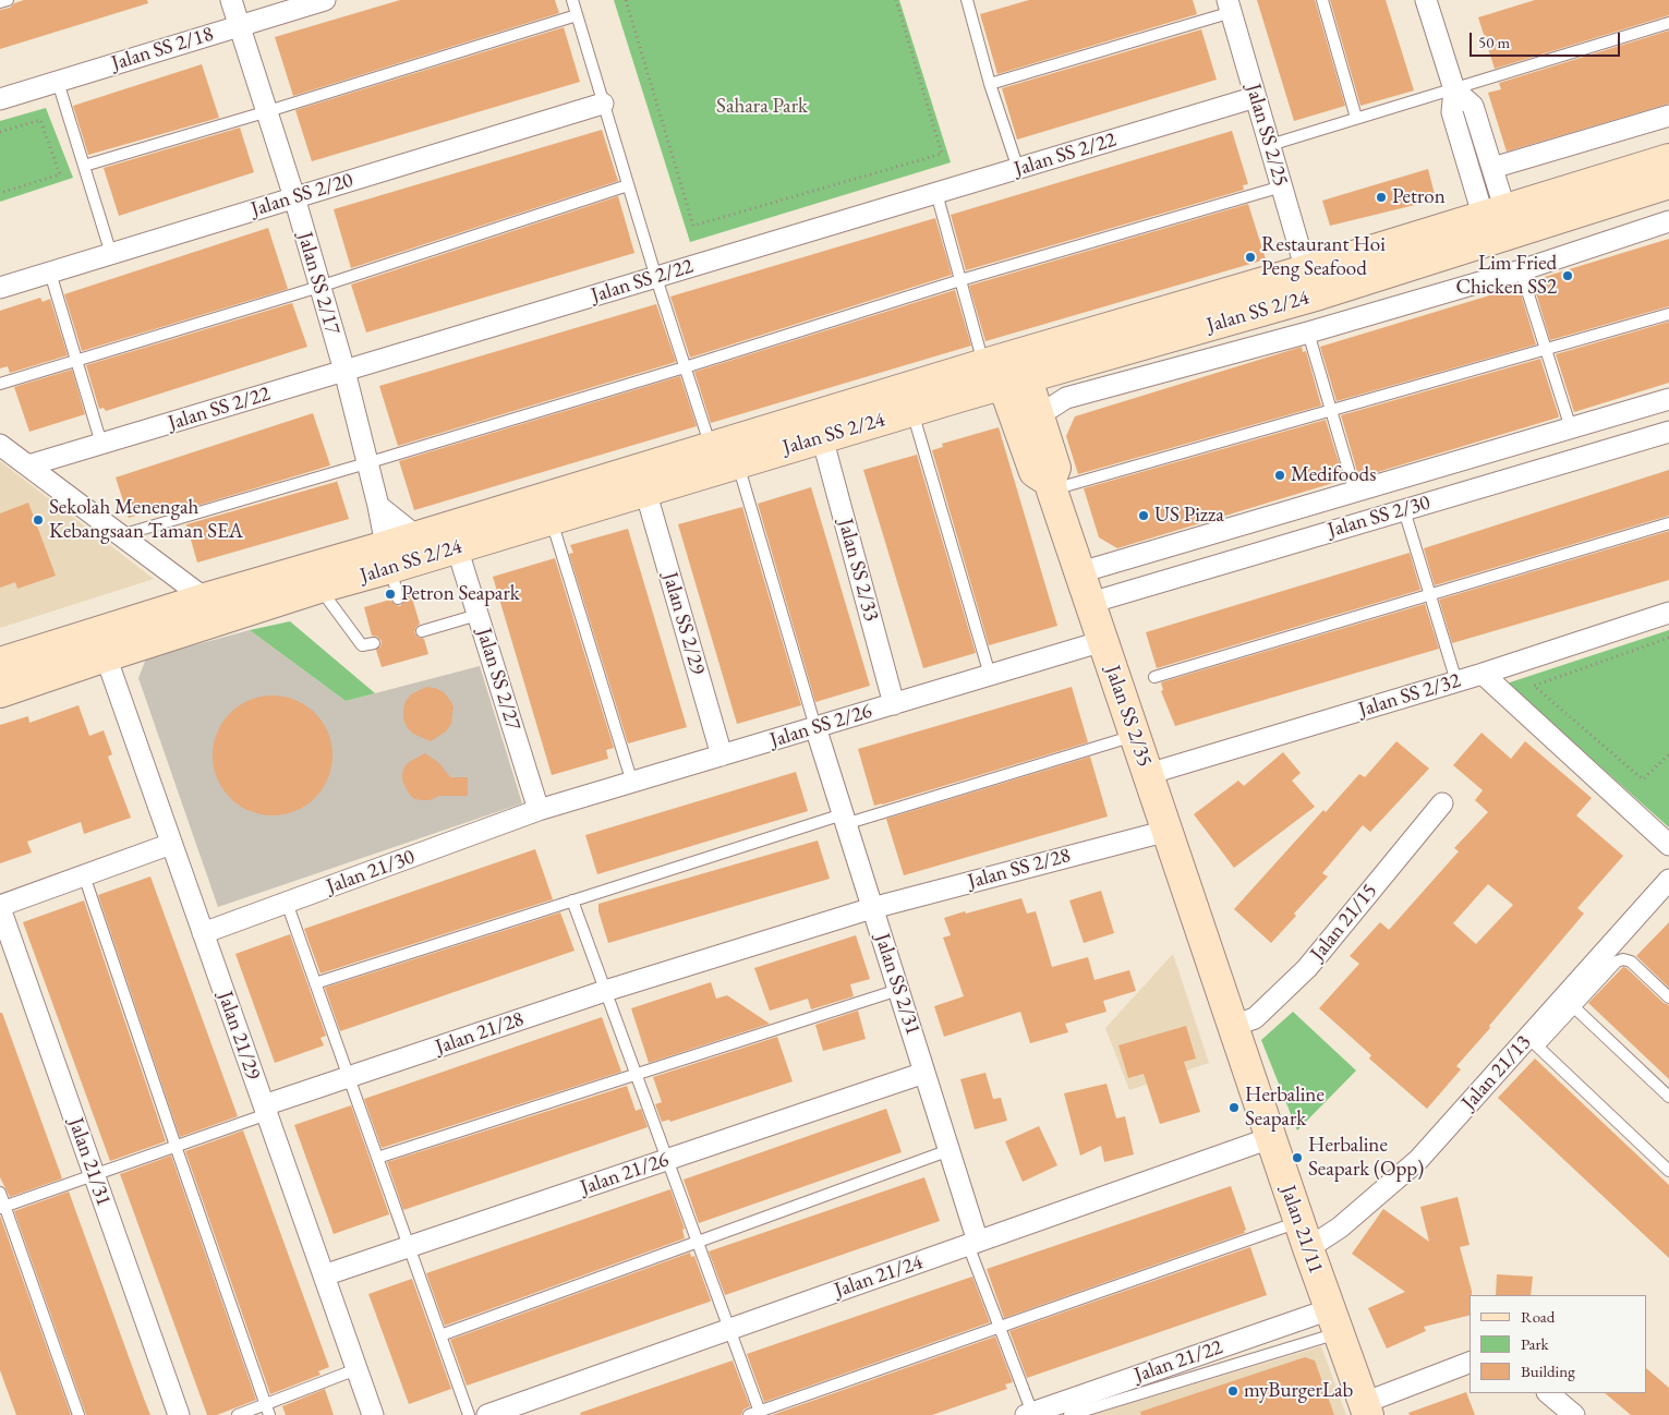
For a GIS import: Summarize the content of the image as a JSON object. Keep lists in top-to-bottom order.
{
  "streets": {
    "main road": ["Jalan SS 2/24", "Jalan SS 2/35", "Jalan 21/11"],
    "street": [
      "Jalan SS 2/18",
      "Jalan SS 2/25",
      "Jalan SS 2/22",
      "Jalan SS 2/20",
      "Jalan SS 2/17",
      "Jalan SS 2/30",
      "Jalan SS 2/33",
      "Jalan SS 2/29",
      "Jalan SS 2/27",
      "Jalan SS 2/32",
      "Jalan SS 2/26",
      "Jalan SS 2/28",
      "Jalan 21/30",
      "Jalan 21/15",
      "Jalan SS 2/31",
      "Jalan 21/28",
      "Jalan 21/29",
      "Jalan 21/13",
      "Jalan 21/31",
      "Jalan 21/26",
      "Jalan 21/24",
      "Jalan 21/22"
    ]
  },
  "crossings": [
    ["Jalan SS 2/18", "Jalan SS 2/17"],
    ["Jalan SS 2/25", "Jalan SS 2/22"],
    ["Jalan SS 2/25", "Jalan SS 2/24"],
    ["Jalan SS 2/22", "Jalan SS 2/17"],
    ["Jalan SS 2/20", "Jalan SS 2/17"],
    ["Jalan SS 2/17", "Jalan SS 2/24"],
    ["Jalan SS 2/24", "Jalan SS 2/33"],
    ["Jalan SS 2/24", "Jalan SS 2/29"],
    ["Jalan SS 2/24", "Jalan SS 2/27"],
    ["Jalan SS 2/24", "Jalan SS 2/35"],
    ["Jalan SS 2/24", "Jalan 21/29"],
    ["Jalan SS 2/30", "Jalan SS 2/35"],
    ["Jalan SS 2/33", "Jalan SS 2/26"],
    ["Jalan SS 2/29", "Jalan SS 2/26"],
    ["Jalan SS 2/27", "Jalan SS 2/26"],
    ["Jalan SS 2/27", "Jalan 21/30"],
    ["Jalan SS 2/32", "Jalan SS 2/35"],
    ["Jalan SS 2/35", "Jalan SS 2/26"],
    ["Jalan SS 2/35", "Jalan SS 2/28"],
    ["Jalan SS 2/35", "Jalan 21/11"],
    ["Jalan SS 2/26", "Jalan 21/30"],
    ["Jalan SS 2/26", "Jalan SS 2/31"],
    ["Jalan SS 2/28", "Jalan SS 2/31"],
    ["Jalan SS 2/28", "Jalan 21/28"],
    ["Jalan 21/30", "Jalan 21/29"],
    ["Jalan 21/15", "Jalan 21/11"],
    ["Jalan SS 2/31", "Jalan 21/26"],
    ["Jalan SS 2/31", "Jalan 21/24"],
    ["Jalan 21/28", "Jalan 21/29"],
    ["Jalan 21/29", "Jalan 21/26"],
    ["Jalan 21/13", "Jalan 21/11"],
    ["Jalan 21/11", "Jalan 21/24"],
    ["Jalan 21/11", "Jalan 21/22"]
  ],
  "parks": ["Sahara Park"],
  "places": [
    "Petron",
    "Restaurant Hoi Peng Seafood",
    "Lim Fried Chicken SS2",
    "Medifoods",
    "US Pizza",
    "Sekolah Menengah Kebangsaan Taman SEA",
    "Petron Seapark",
    "Herbaline Seapark",
    "Herbaline Seapark (Opp)",
    "myBurgerLab"
  ],
  "legend": ["Road", "Park", "Building"],
  "scale_bar": "50 m"
}
